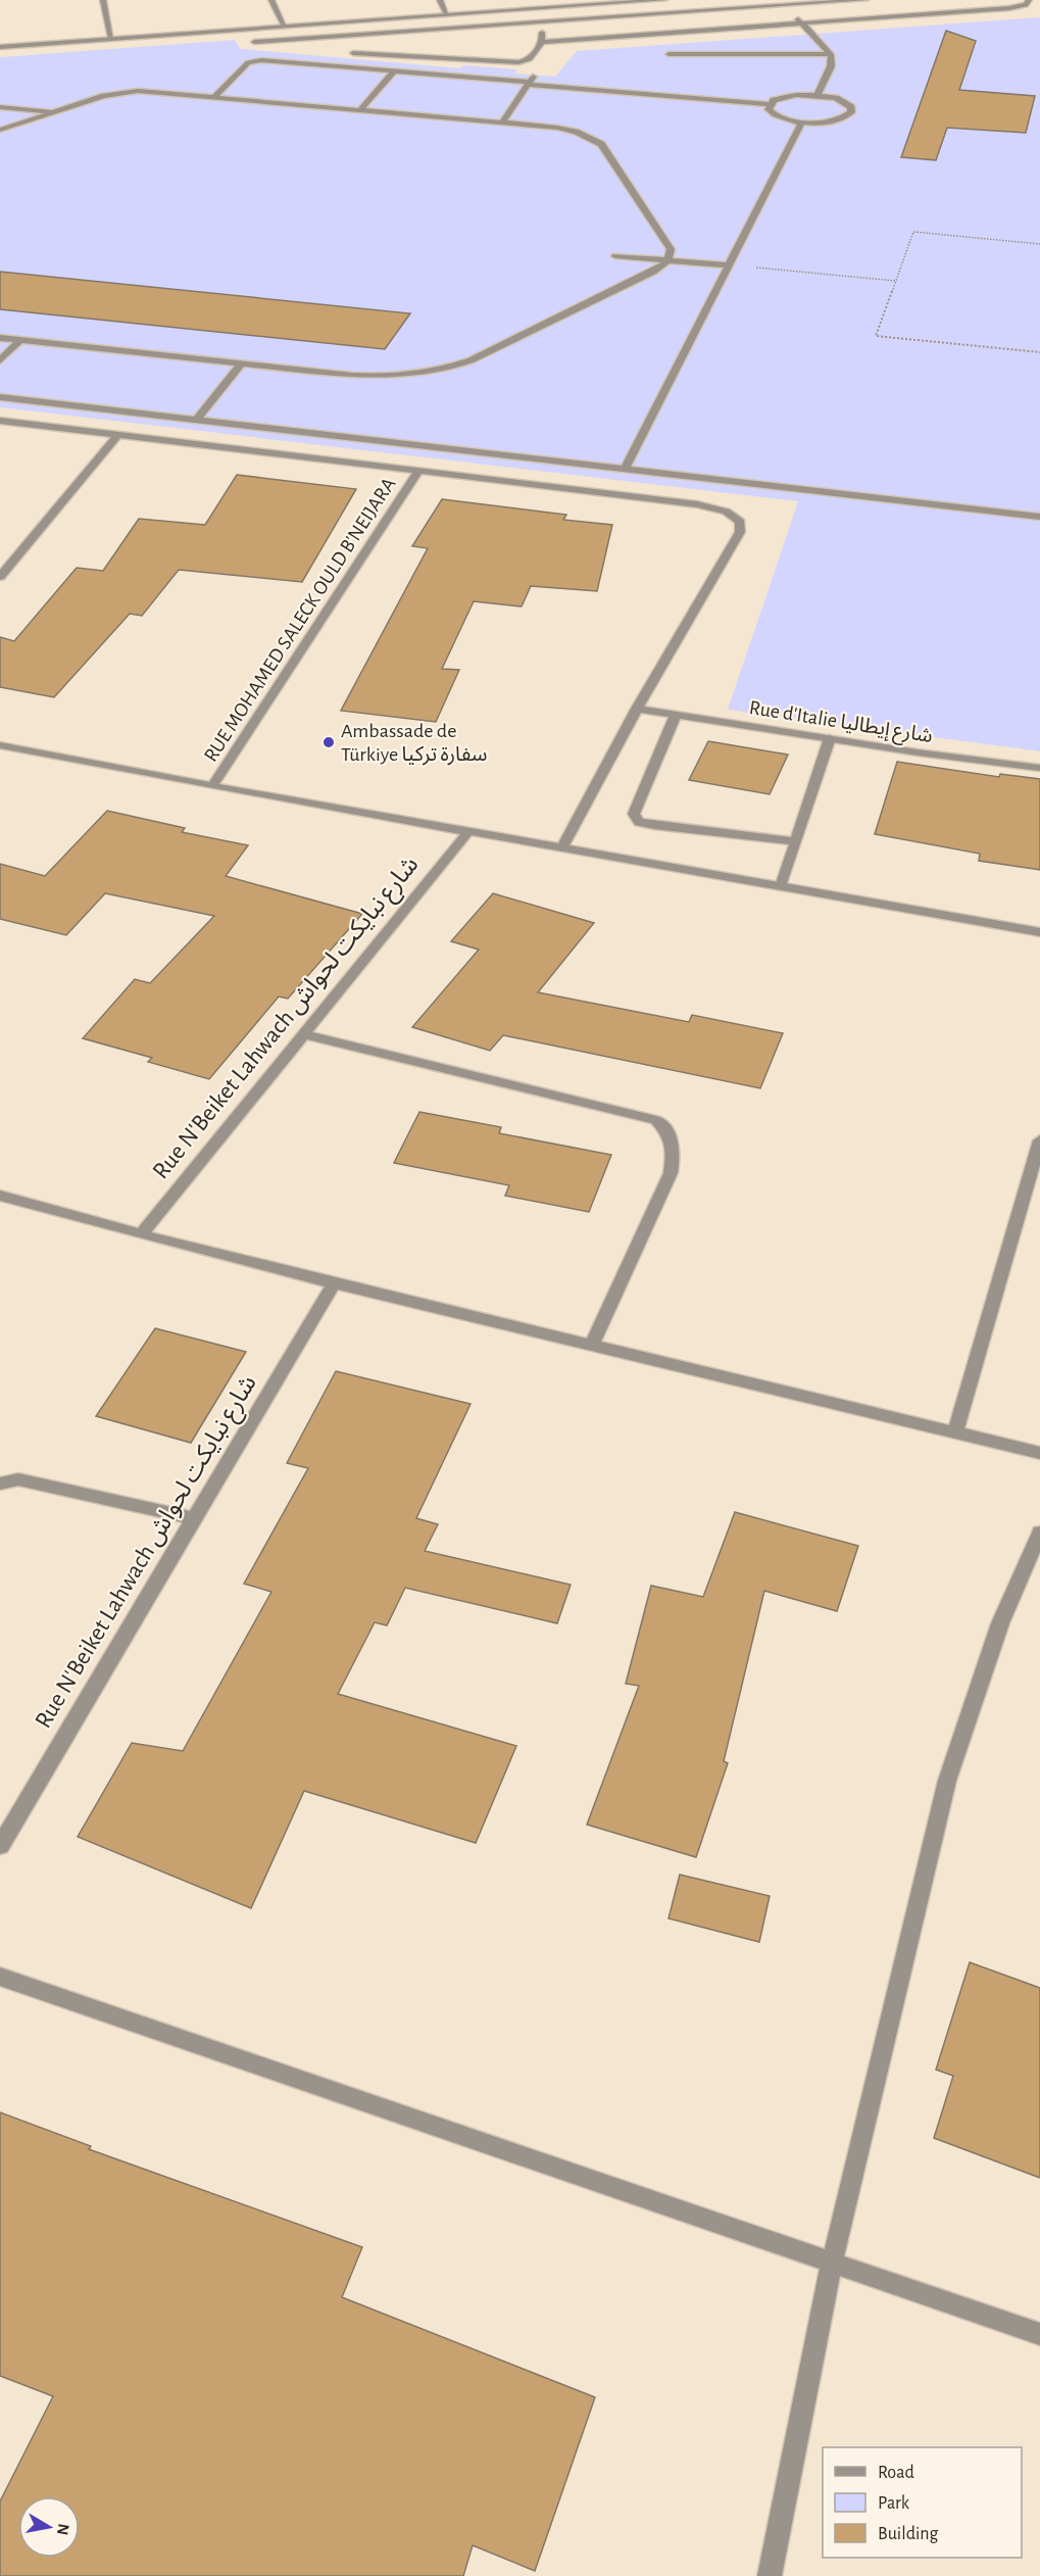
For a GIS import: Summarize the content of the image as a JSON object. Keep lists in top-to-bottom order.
{
  "streets": {
    "street": ["RUE MOHAMED SALECK OULD B'NEIJARA", "Rue d'Italie شارع إيطاليا", "Rue N'Beiket Lahwach شارع نبايكت لحواش"]
  },
  "places": ["Ambassade de Türkiye سفارة تركيا"],
  "legend": ["Road", "Park", "Building"],
  "north": "right"
}
